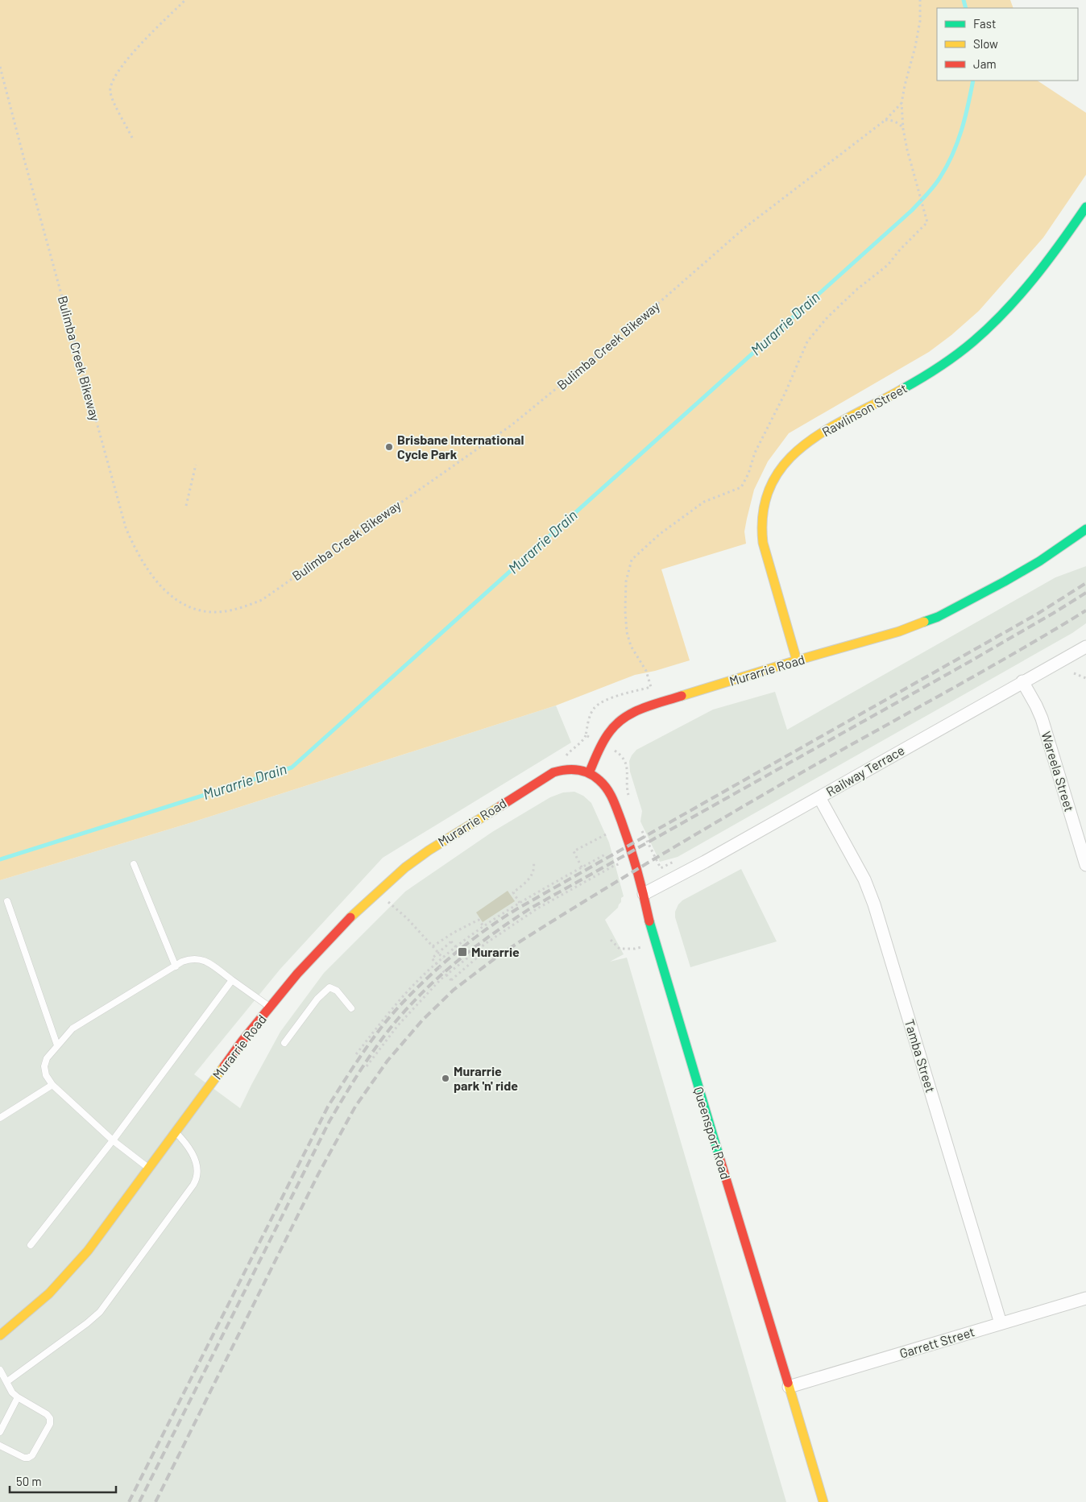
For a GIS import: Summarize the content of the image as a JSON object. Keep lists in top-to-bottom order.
{
  "streets": {
    "street": [
      "Rawlinson Street",
      "Murarrie Road",
      "Railway Terrace",
      "Wareela Street",
      "Tamba Street",
      "Queensport Road",
      "Garrett Street"
    ],
    "path": ["Bulimba Creek Bikeway"]
  },
  "crossings": [
    ["Rawlinson Street", "Murarrie Road"],
    ["Murarrie Road", "Queensport Road"],
    ["Railway Terrace", "Wareela Street"],
    ["Railway Terrace", "Tamba Street"],
    ["Railway Terrace", "Queensport Road"],
    ["Tamba Street", "Garrett Street"],
    ["Queensport Road", "Garrett Street"]
  ],
  "water": ["Murarrie Drain"],
  "places": {
    "other": ["Brisbane International Cycle Park", "Murarrie park 'n' ride"],
    "transit": ["Murarrie"]
  },
  "legend": ["Fast", "Slow", "Jam"],
  "scale_bar": "50 m"
}
